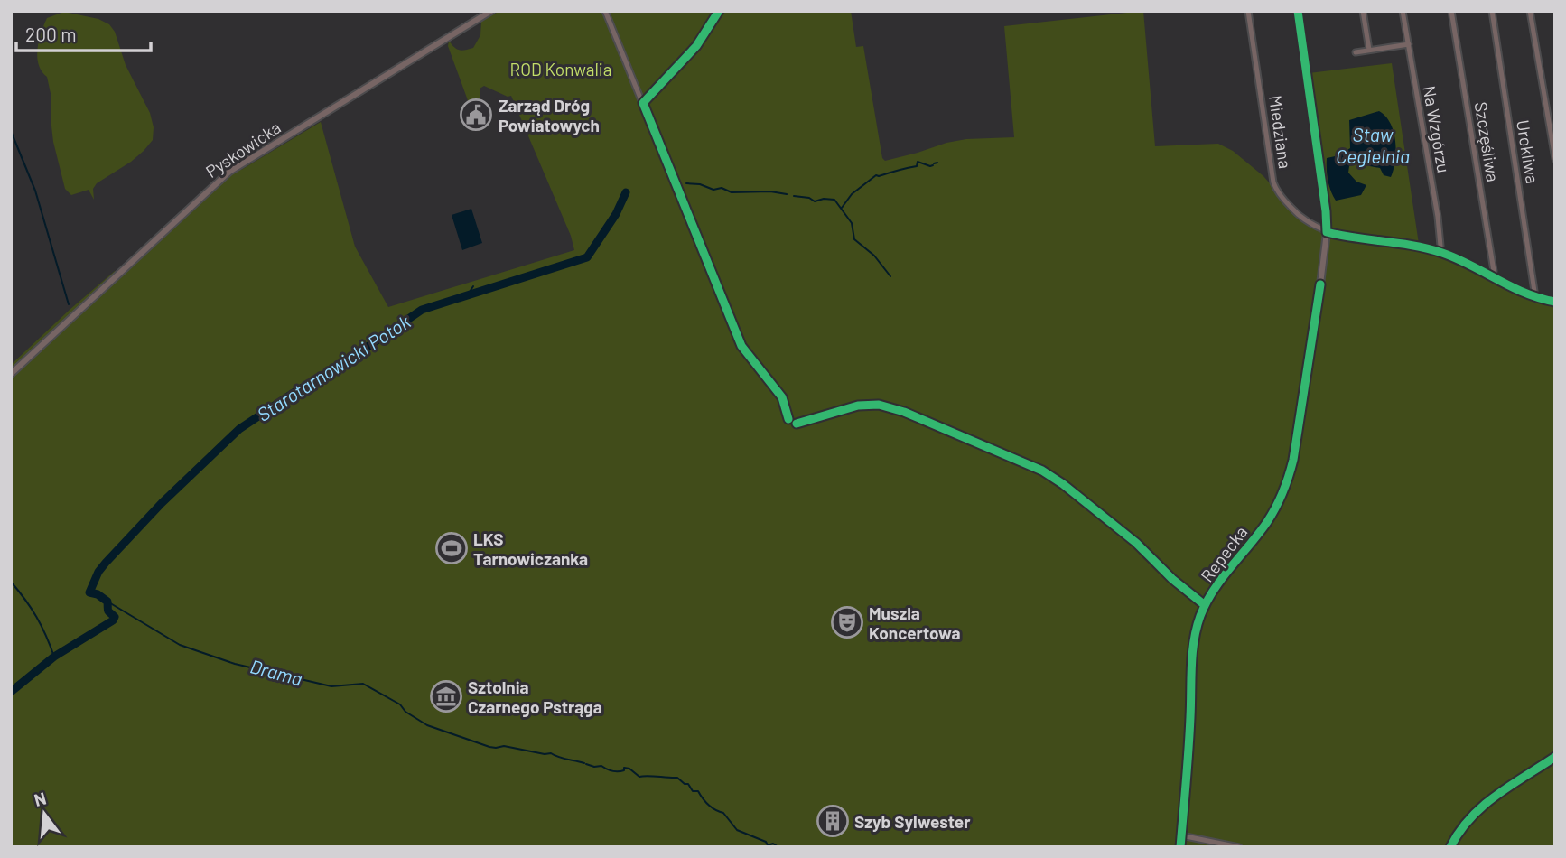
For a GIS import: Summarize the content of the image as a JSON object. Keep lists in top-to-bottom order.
{
  "streets": {
    "street": [
      "Na Wzgórzu",
      "Miedziana",
      "Szczęśliwa",
      "Pyskowicka",
      "Urokliwa",
      "Repecka"
    ]
  },
  "crossings": [
    ["Na Wzgórzu", "Miedziana"],
    ["Na Wzgórzu", "Repecka"],
    ["Miedziana", "Repecka"]
  ],
  "water": ["Staw Cegielnia", "Starotarnowicki Potok", "Drama"],
  "parks": ["ROD Konwalia"],
  "places": {
    "public building": ["Zarząd Dróg Powiatowych"],
    "sports": ["LKS Tarnowiczanka"],
    "theatre": ["Muszla Koncertowa"],
    "museum": ["Sztolnia Czarnego Pstrąga"],
    "building": ["Szyb Sylwester"]
  },
  "scale_bar": "200 m",
  "north": "top"
}
